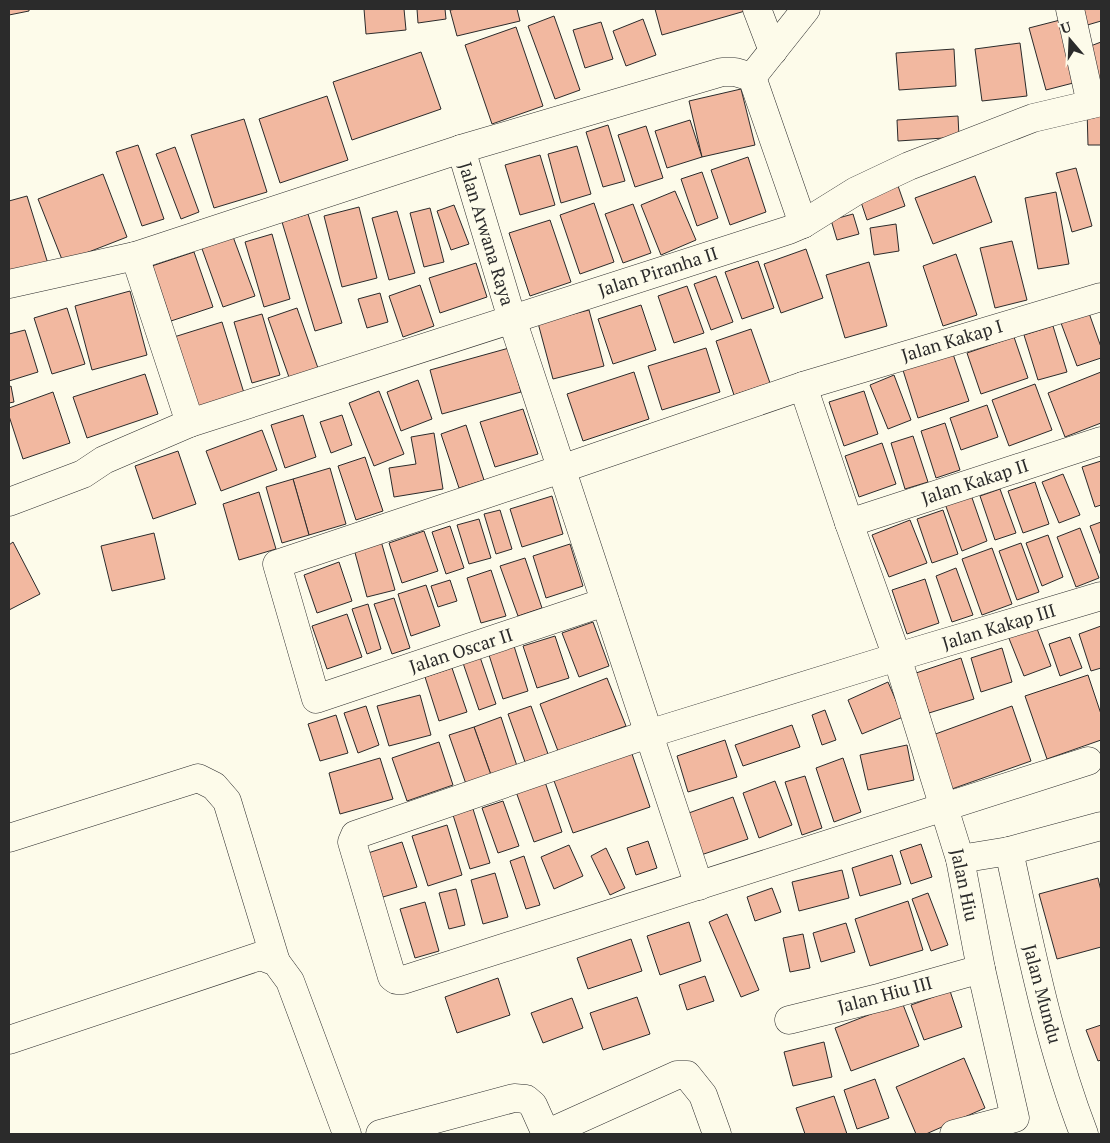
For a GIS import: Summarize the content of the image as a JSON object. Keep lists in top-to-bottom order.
{
  "streets": {
    "street": [
      "Jalan Arwana Raya",
      "Jalan Piranha II",
      "Jalan Kakap I",
      "Jalan Kakap II",
      "Jalan Kakap III",
      "Jalan Oscar II",
      "Jalan Hiu",
      "Jalan Mundu",
      "Jalan Hiu III"
    ]
  },
  "crossings": [
    ["Jalan Arwana Raya", "Jalan Piranha II"],
    ["Jalan Arwana Raya", "Jalan Kakap I"],
    ["Jalan Arwana Raya", "Jalan Kakap III"],
    ["Jalan Arwana Raya", "Jalan Oscar II"],
    ["Jalan Kakap I", "Jalan Oscar II"],
    ["Jalan Kakap I", "Jalan Hiu"],
    ["Jalan Kakap II", "Jalan Hiu"],
    ["Jalan Kakap III", "Jalan Hiu"],
    ["Jalan Hiu", "Jalan Hiu III"]
  ],
  "north": "top"
}
